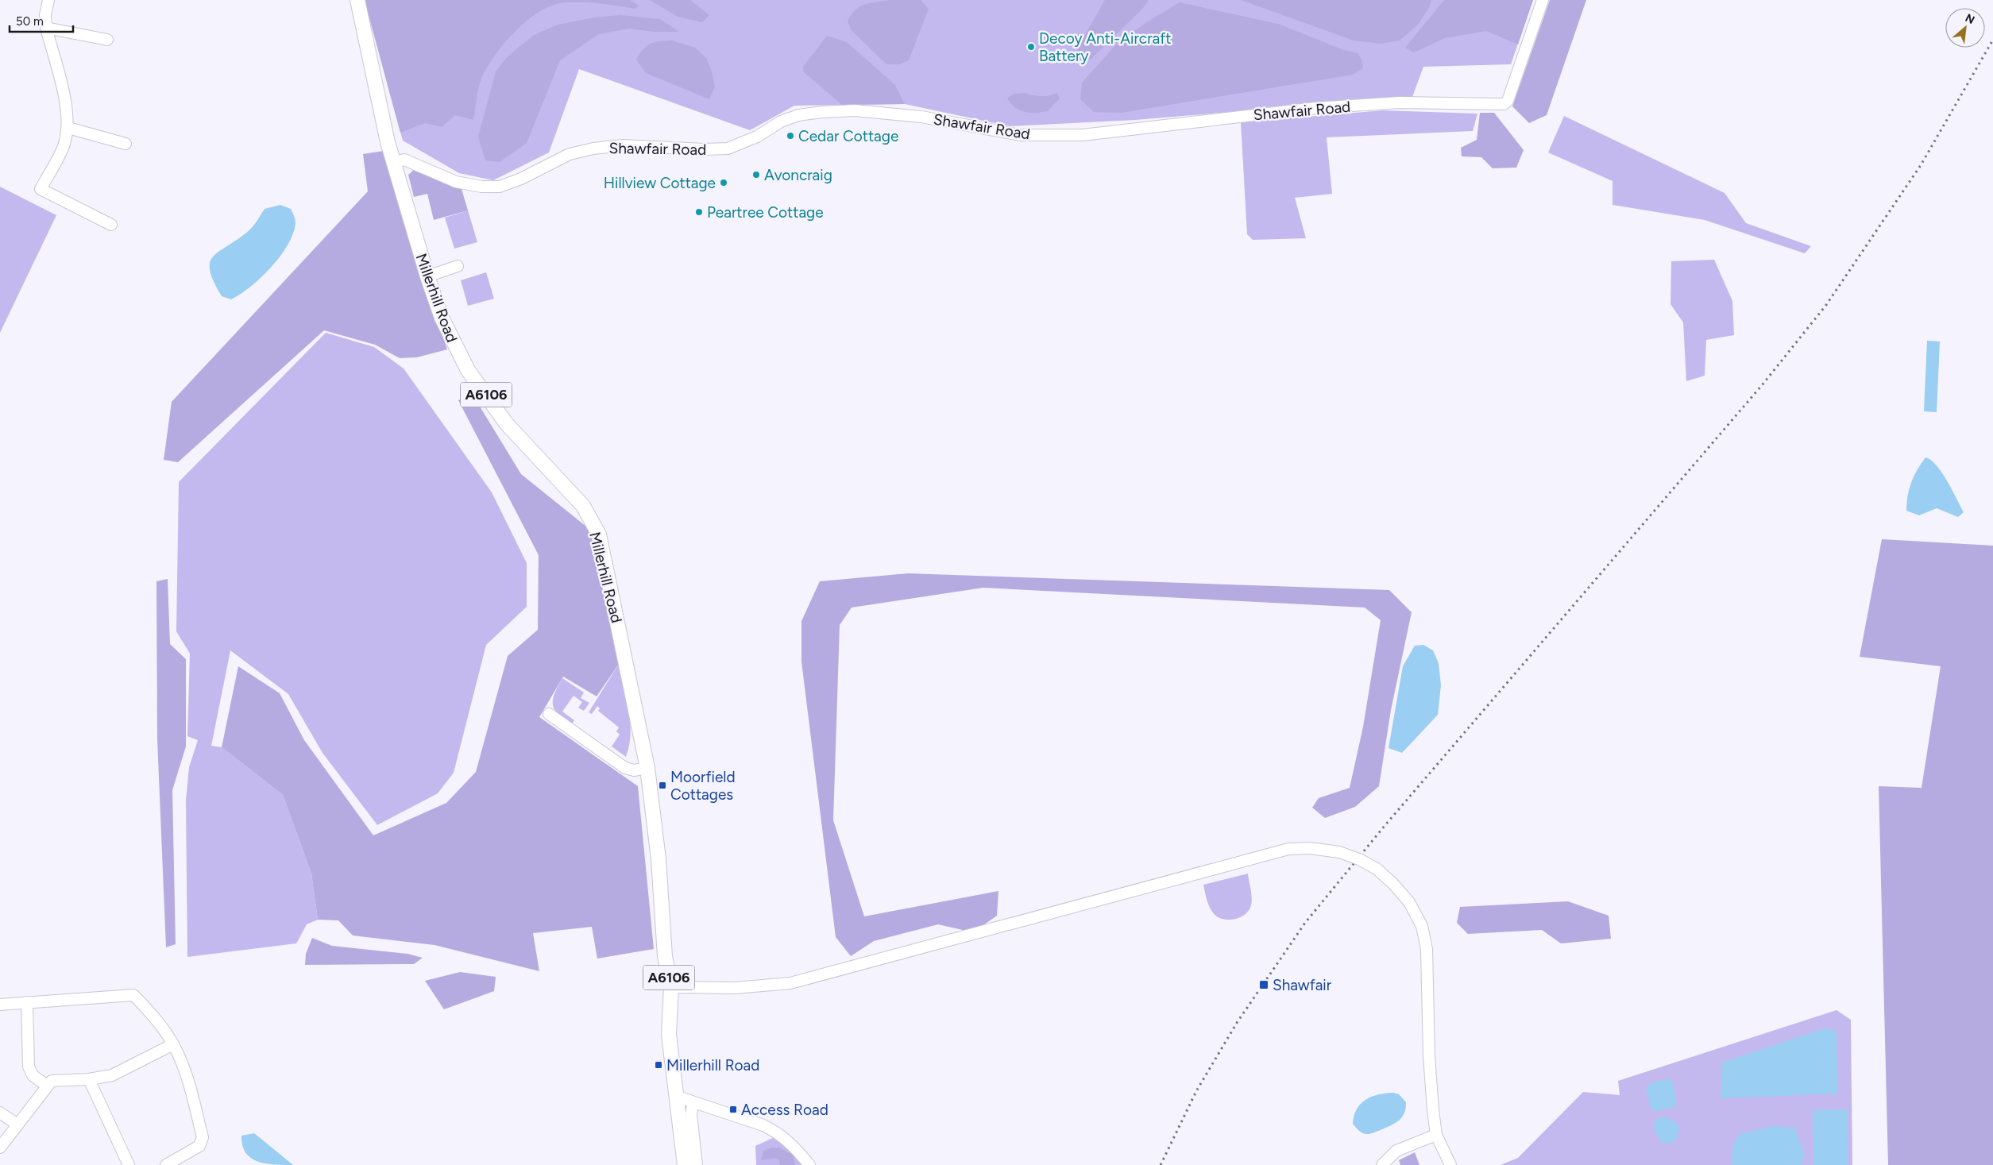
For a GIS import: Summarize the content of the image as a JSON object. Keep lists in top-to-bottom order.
{
  "streets": {
    "main road": ["Millerhill Road", "A6106"],
    "street": ["Shawfair Road"]
  },
  "crossings": [
    ["Shawfair Road", "Millerhill Road"]
  ],
  "places": {
    "other": [
      "Decoy Anti-Aircraft Battery",
      "Cedar Cottage",
      "Avoncraig",
      "Hillview Cottage",
      "Peartree Cottage"
    ],
    "transit": [
      "Moorfield Cottages",
      "Shawfair",
      "Millerhill Road",
      "Access Road"
    ]
  },
  "scale_bar": "50 m",
  "north": "top right"
}
